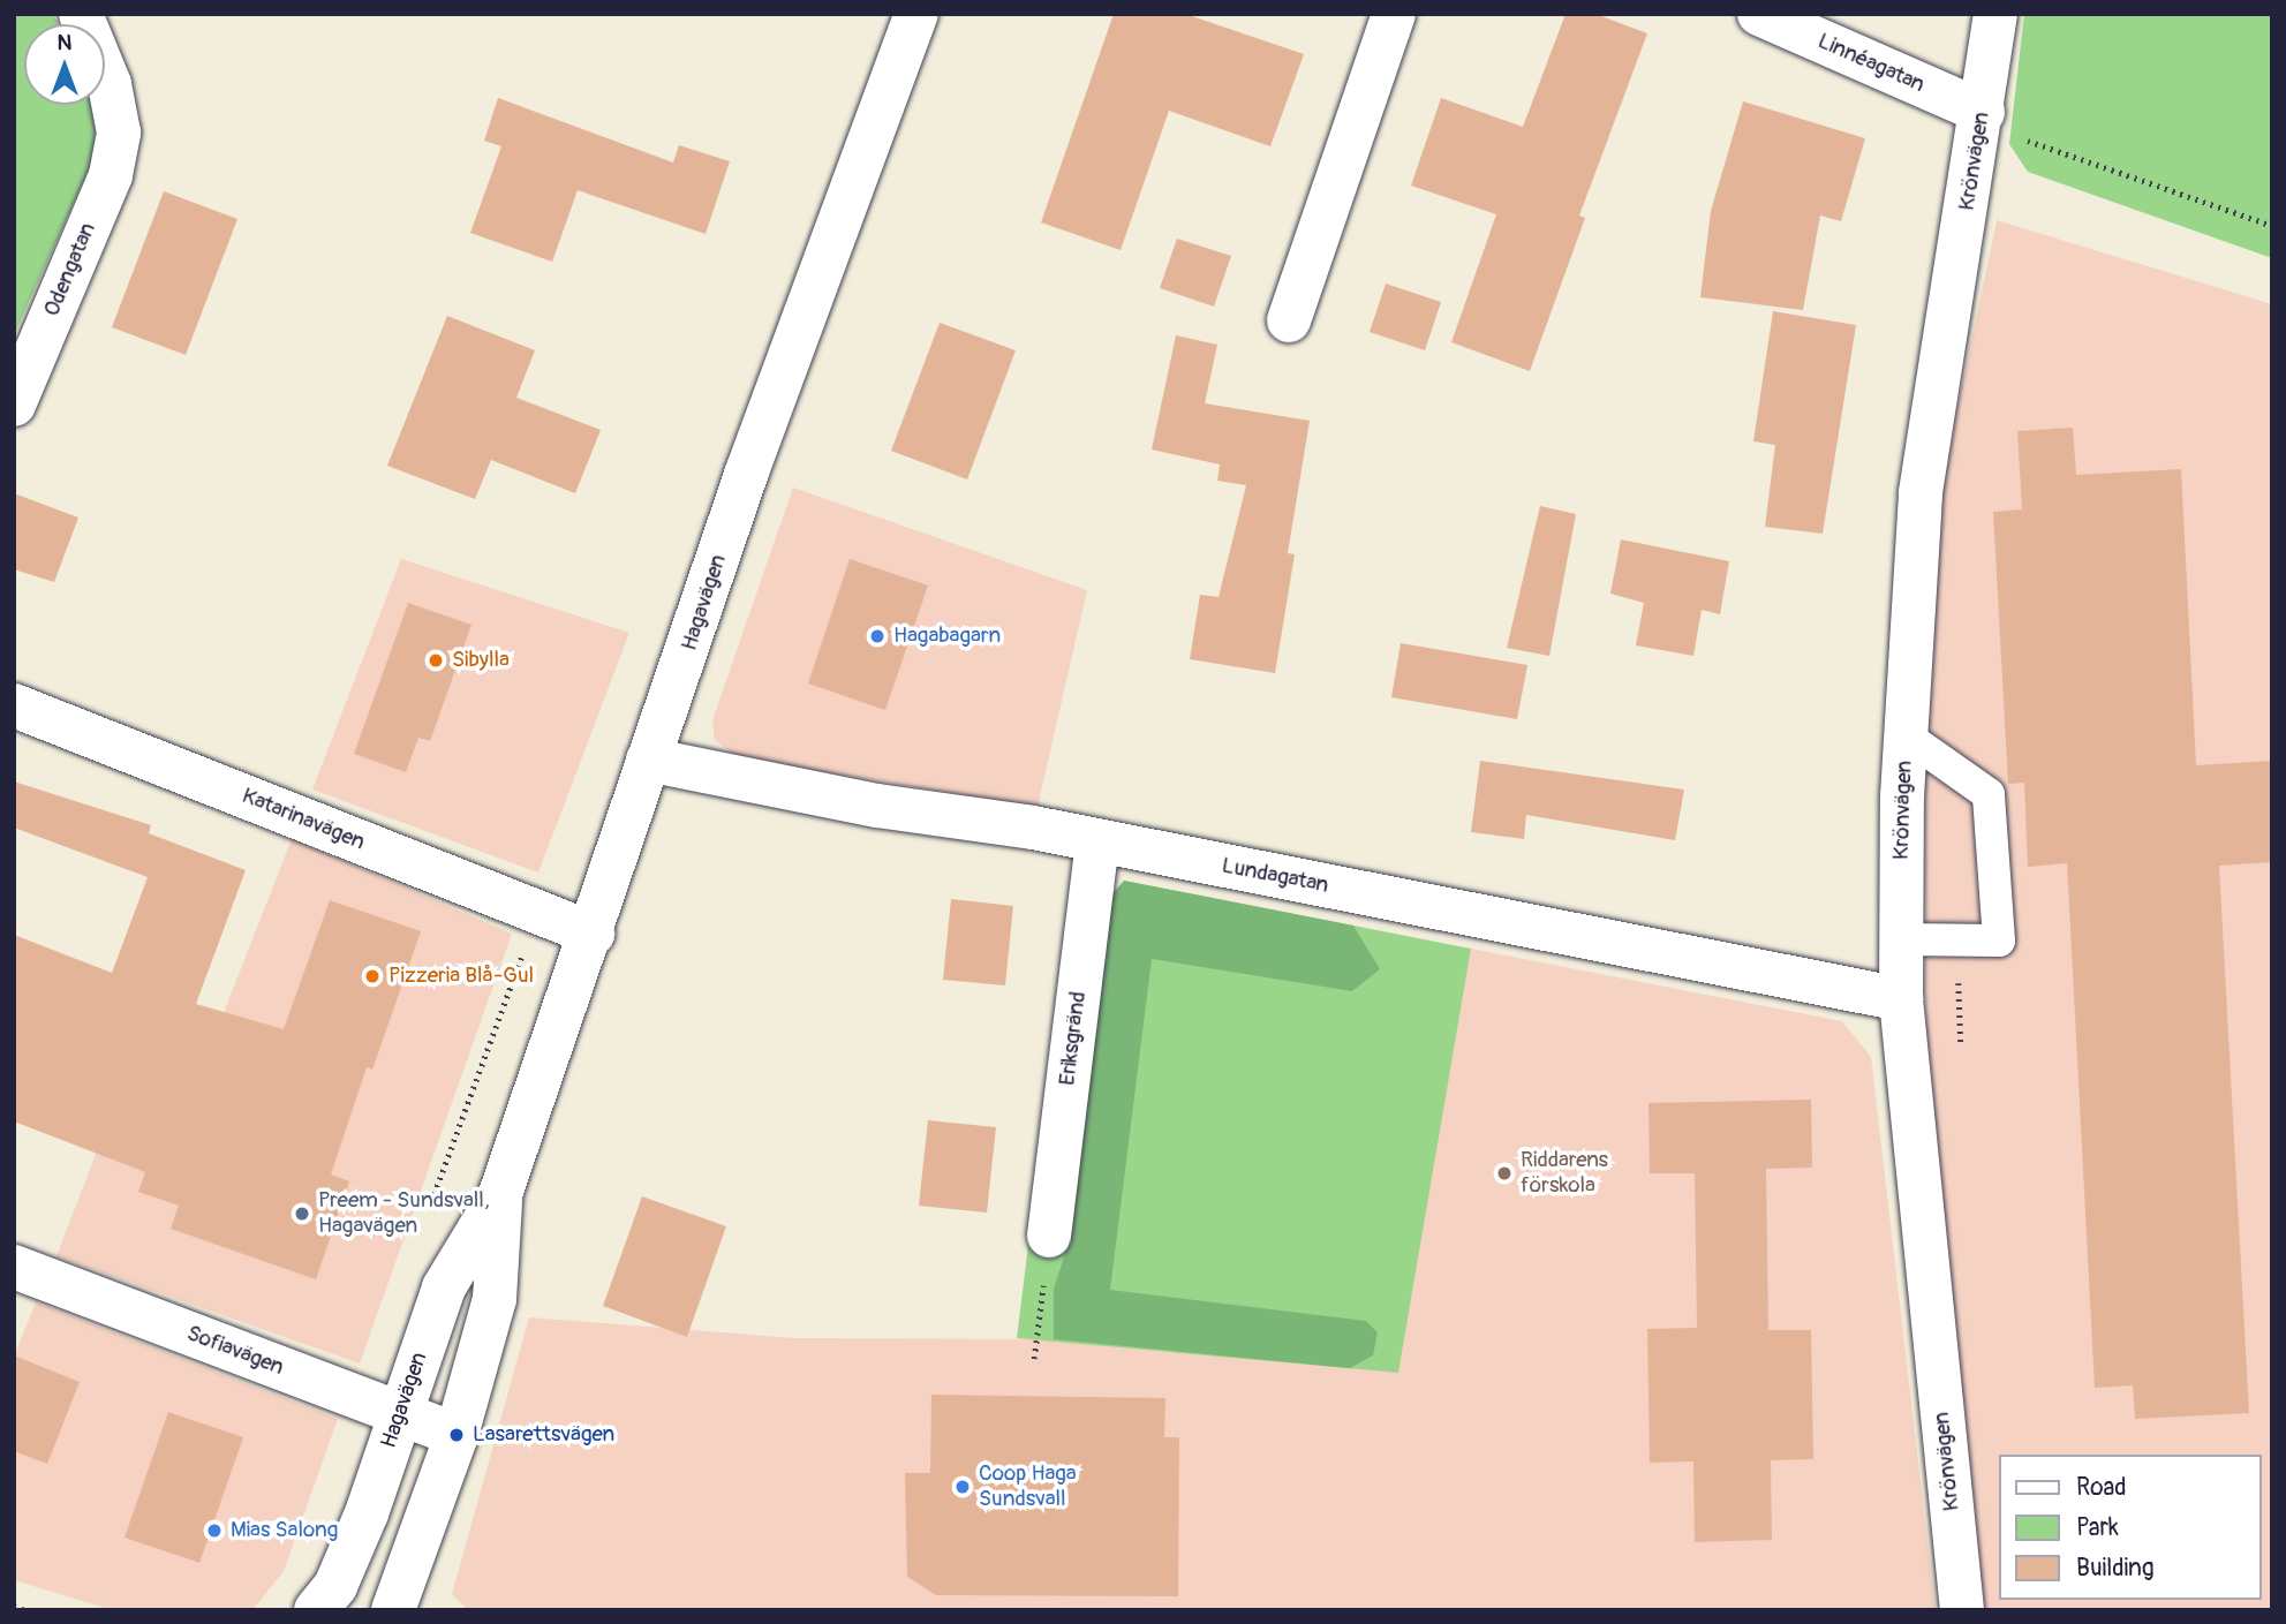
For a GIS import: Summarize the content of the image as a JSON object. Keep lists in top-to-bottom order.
{
  "streets": {
    "street": [
      "Linnéagatan",
      "Krönvägen",
      "Odengatan",
      "Hagavägen",
      "Katarinavägen",
      "Lundagatan",
      "Eriksgränd",
      "Sofiavägen"
    ]
  },
  "crossings": [
    ["Linnéagatan", "Krönvägen"],
    ["Krönvägen", "Lundagatan"],
    ["Hagavägen", "Katarinavägen"],
    ["Hagavägen", "Lundagatan"],
    ["Hagavägen", "Sofiavägen"],
    ["Lundagatan", "Eriksgränd"]
  ],
  "places": [
    "Hagabagarn",
    "Sibylla",
    "Pizzeria Blå-Gul",
    "Riddarens förskola",
    "Preem - Sundsvall, Hagavägen",
    "Lasarettsvägen",
    "Coop Haga Sundsvall",
    "Mias Salong"
  ],
  "legend": ["Road", "Park", "Building"],
  "north": "top"
}
